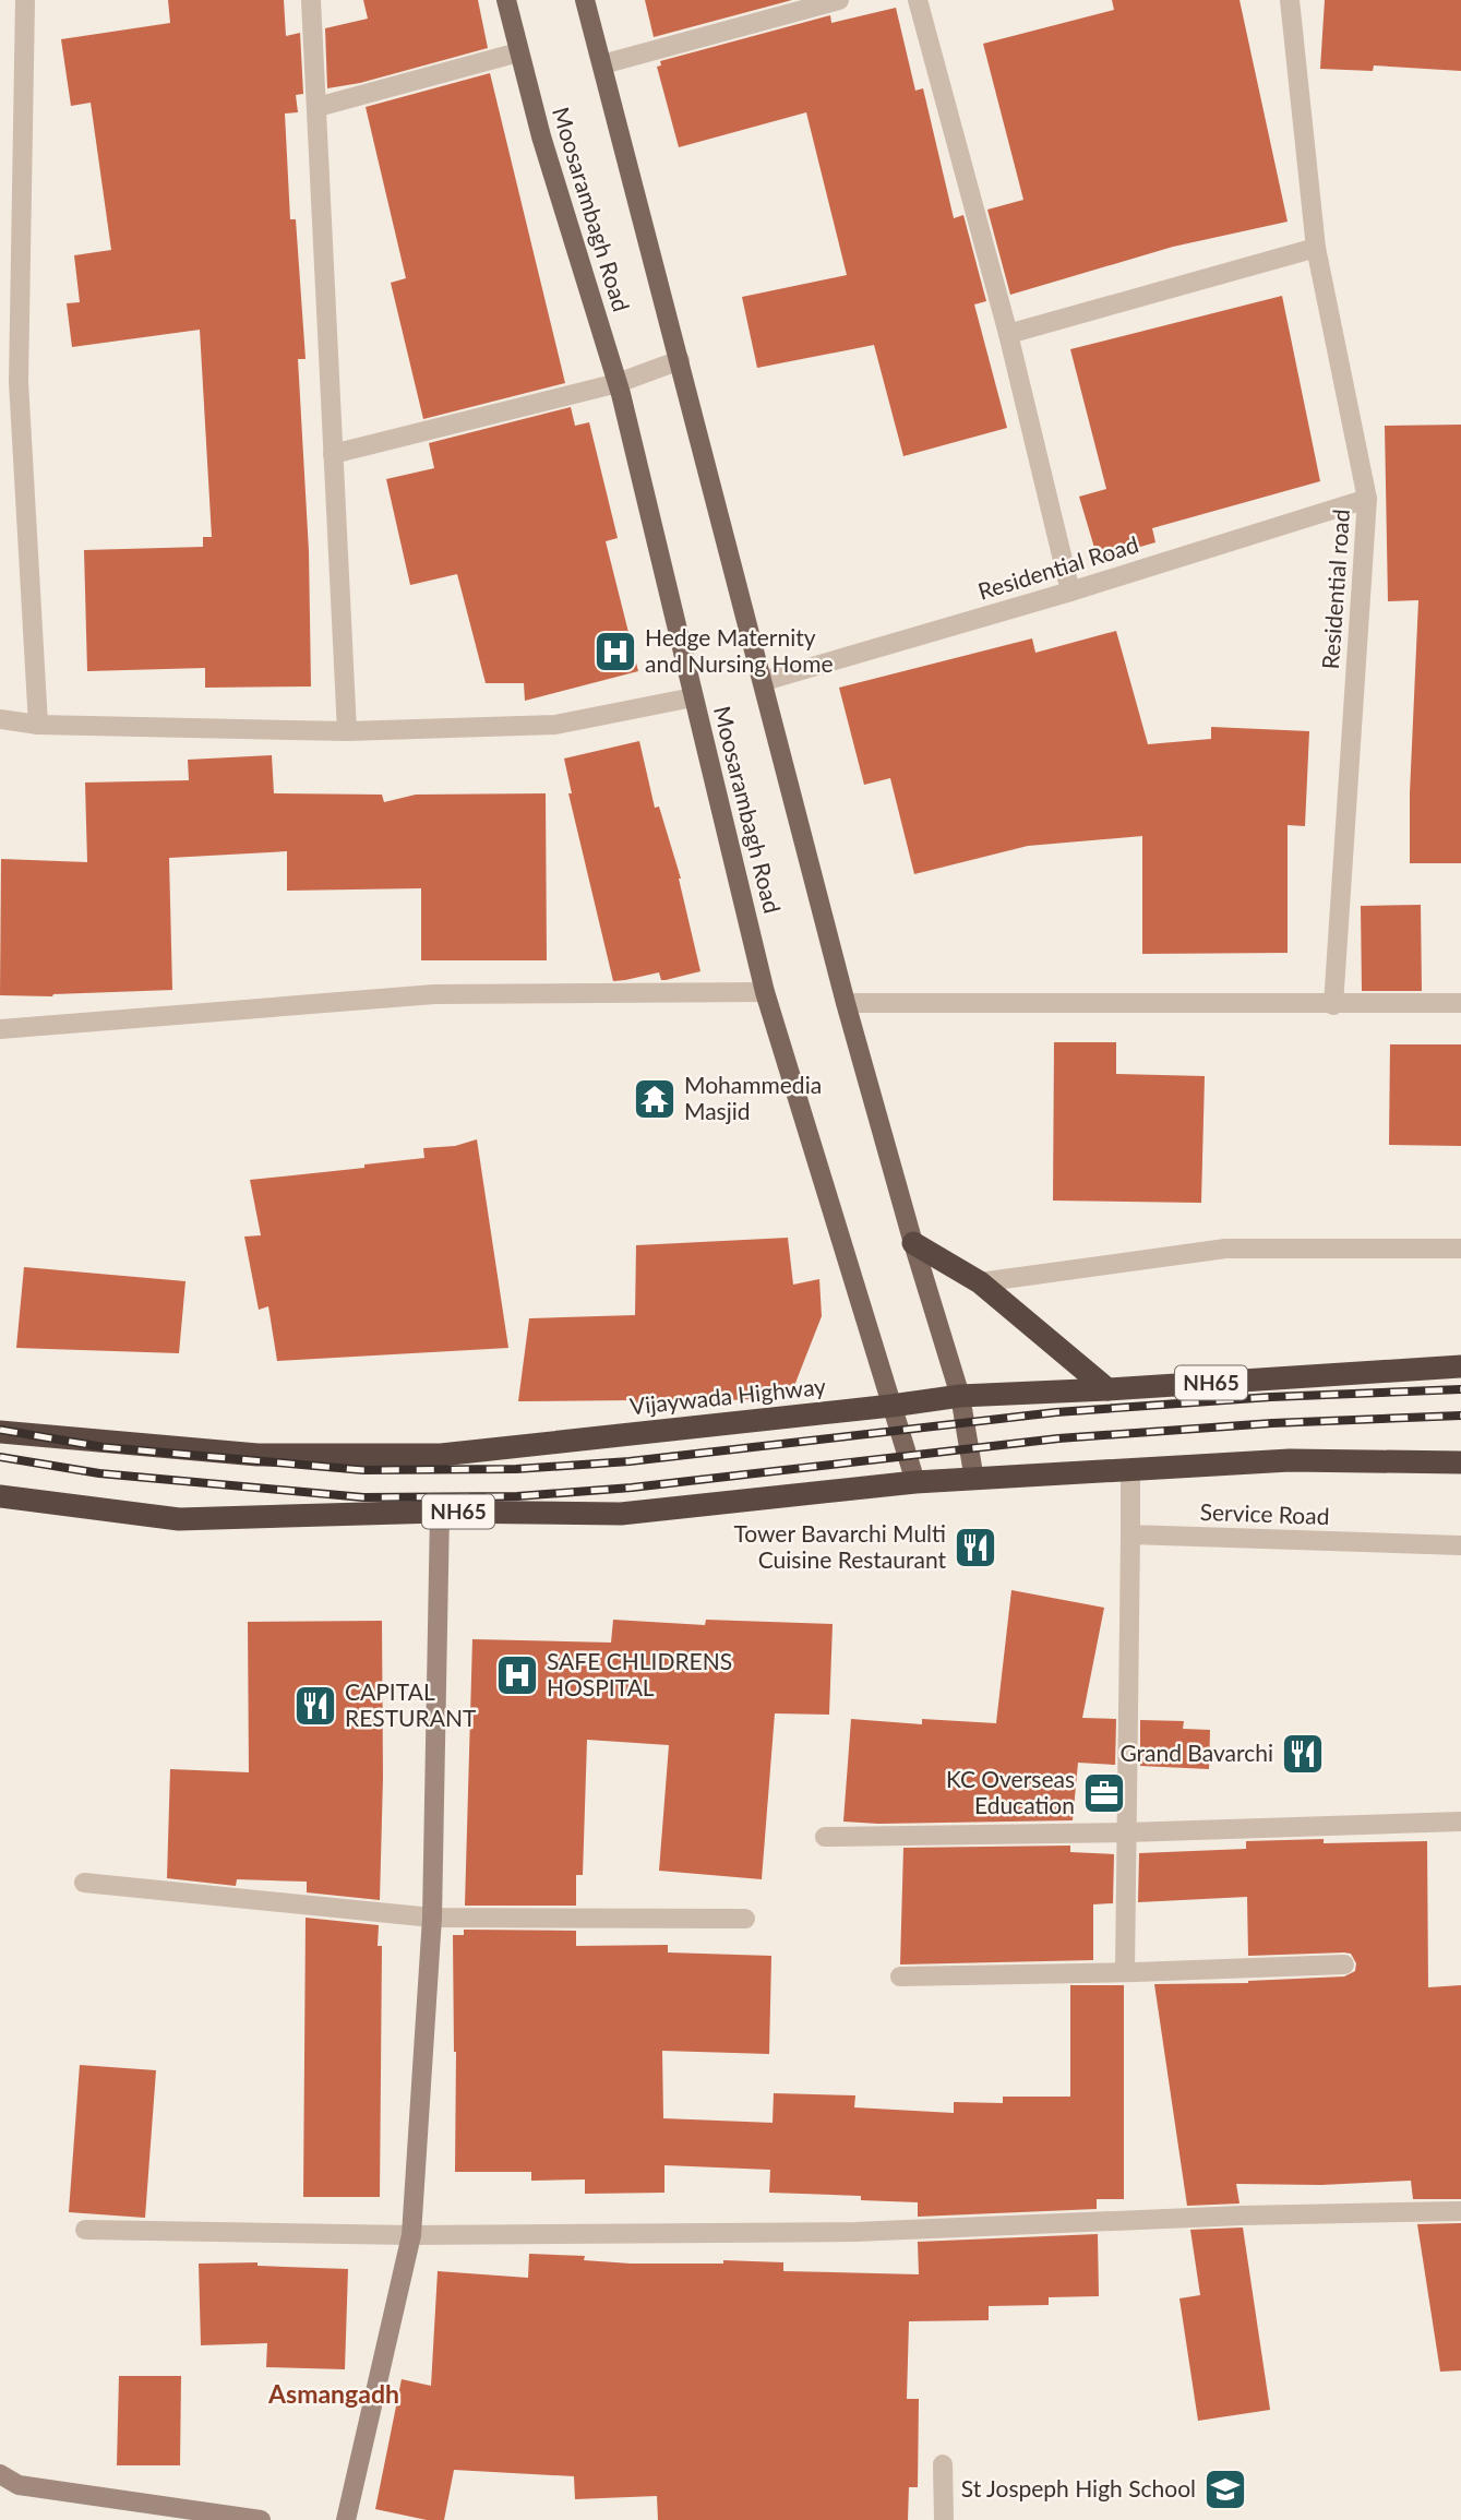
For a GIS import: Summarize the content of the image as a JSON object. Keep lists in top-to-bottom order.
{
  "streets": {
    "highway": ["NH65", "Vijaywada Highway"],
    "main road": ["Moosarambagh Road"],
    "street": ["Residential Road", "Residential road", "Service Road"]
  },
  "crossings": [
    ["Moosarambagh Road", "Residential Road"],
    ["Moosarambagh Road", "NH65"],
    ["Moosarambagh Road", "Vijaywada Highway"],
    ["Residential Road", "Residential road"]
  ],
  "districts": ["Asmangadh"],
  "places": {
    "hospital": ["Hedge Maternity and Nursing Home", "SAFE CHLIDRENS HOSPITAL"],
    "temple": ["Mohammedia Masjid"],
    "restaurant": ["Tower Bavarchi Multi Cuisine Restaurant", "CAPITAL RESTURANT", "Grand Bavarchi"],
    "office": ["KC Overseas Education"],
    "school or university": ["St Jospeph High School"]
  }
}
